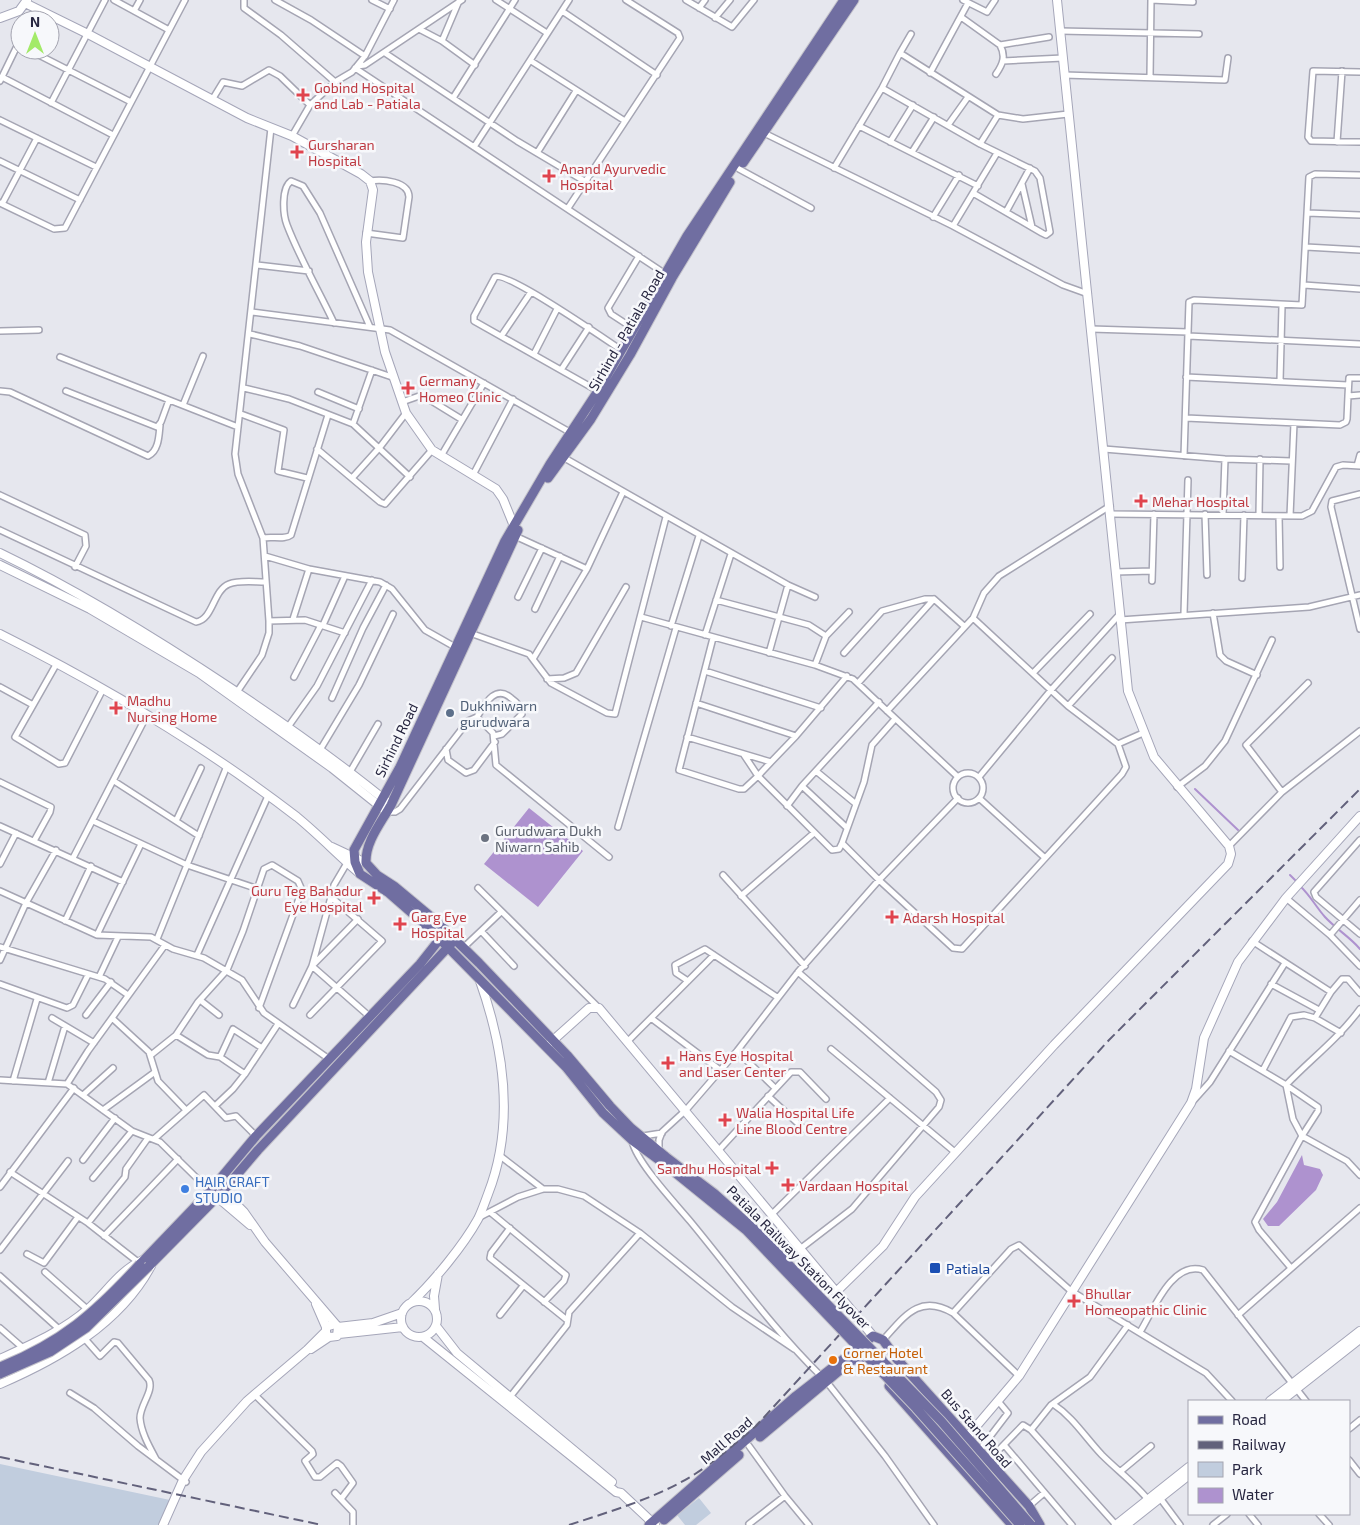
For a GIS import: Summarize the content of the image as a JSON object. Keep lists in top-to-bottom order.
{
  "streets": {
    "main road": [
      "Sirhind - Patiala Road",
      "Sirhind Road",
      "Patiala Railway Station Flyover",
      "Bus Stand Road",
      "Mall Road"
    ]
  },
  "places": {
    "health": [
      "Gobind Hospital and Lab - Patiala",
      "Gursharan Hospital",
      "Anand Ayurvedic Hospital",
      "Germany Homeo Clinic",
      "Mehar Hospital",
      "Madhu Nursing Home",
      "Guru Teg Bahadur Eye Hospital",
      "Adarsh Hospital",
      "Garg Eye Hospital",
      "Hans Eye Hospital and Laser Center",
      "Walia Hospital Life Line Blood Centre",
      "Sandhu Hospital",
      "Vardaan Hospital",
      "Bhullar Homeopathic Clinic"
    ],
    "other": [
      "Dukhniwarn gurudwara",
      "Gurudwara Dukh Niwarn Sahib",
      "HAIR CRAFT STUDIO",
      "Corner Hotel & Restaurant"
    ],
    "transit": ["Patiala"]
  },
  "legend": [
    "Road",
    "Railway",
    "Park",
    "Water"
  ],
  "north": "top"
}
